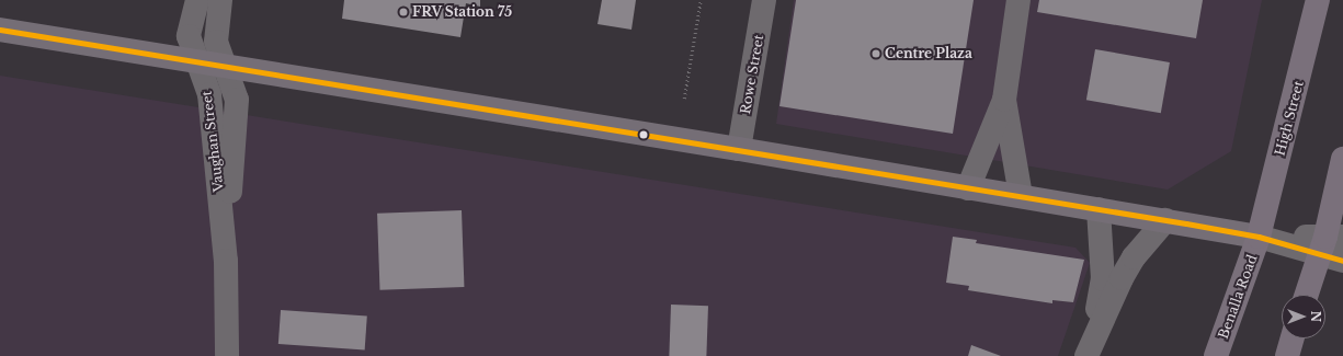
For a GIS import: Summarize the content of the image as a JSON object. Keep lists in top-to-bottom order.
{
  "streets": {
    "highway": ["High Street", "Benalla Road"],
    "street": ["Rowe Street", "Vaughan Street"]
  },
  "crossings": [
    ["High Street", "Benalla Road"]
  ],
  "places": ["FRV Station 75", "Centre Plaza"],
  "north": "right"
}
